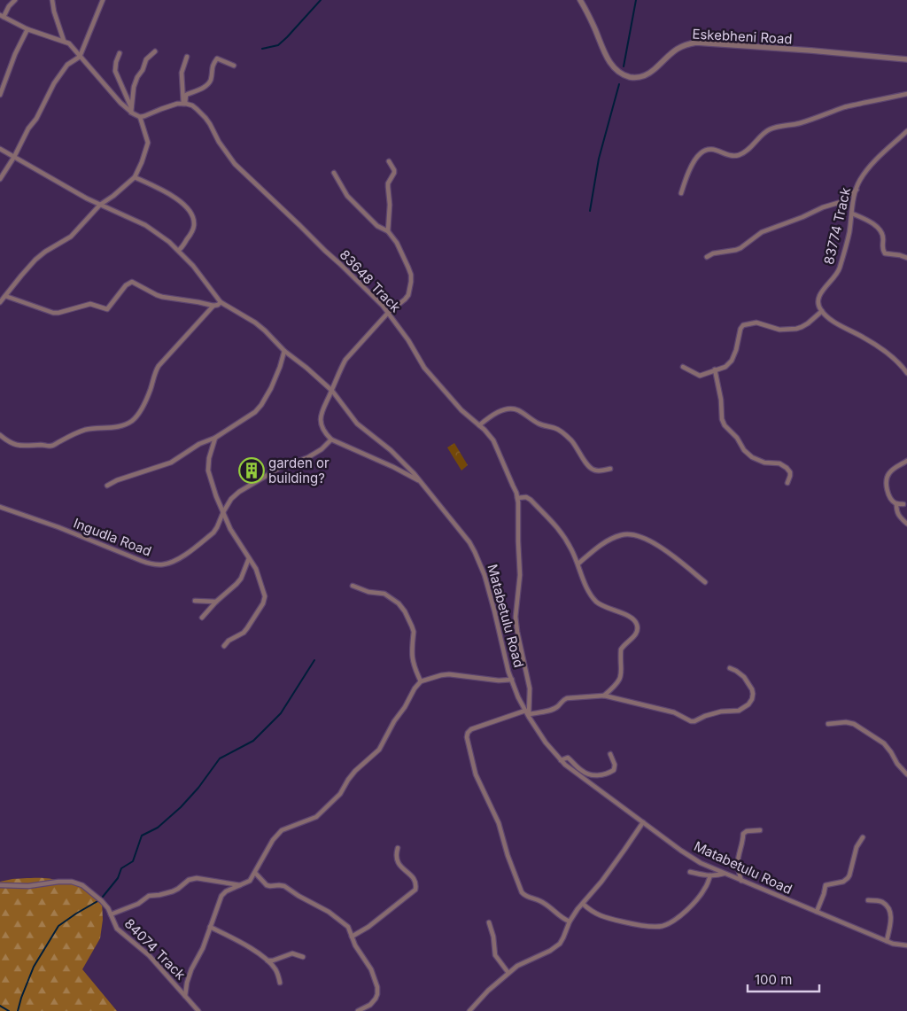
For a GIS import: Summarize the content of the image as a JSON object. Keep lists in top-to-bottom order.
{
  "streets": {
    "street": [
      "Eskebheni Road",
      "83774 Track",
      "83648 Track",
      "Ingudla Road",
      "Matabetulu Road",
      "84074 Track"
    ]
  },
  "crossings": [
    ["83648 Track", "Matabetulu Road"]
  ],
  "places": {
    "building": ["garden or building?"]
  },
  "scale_bar": "100 m"
}
